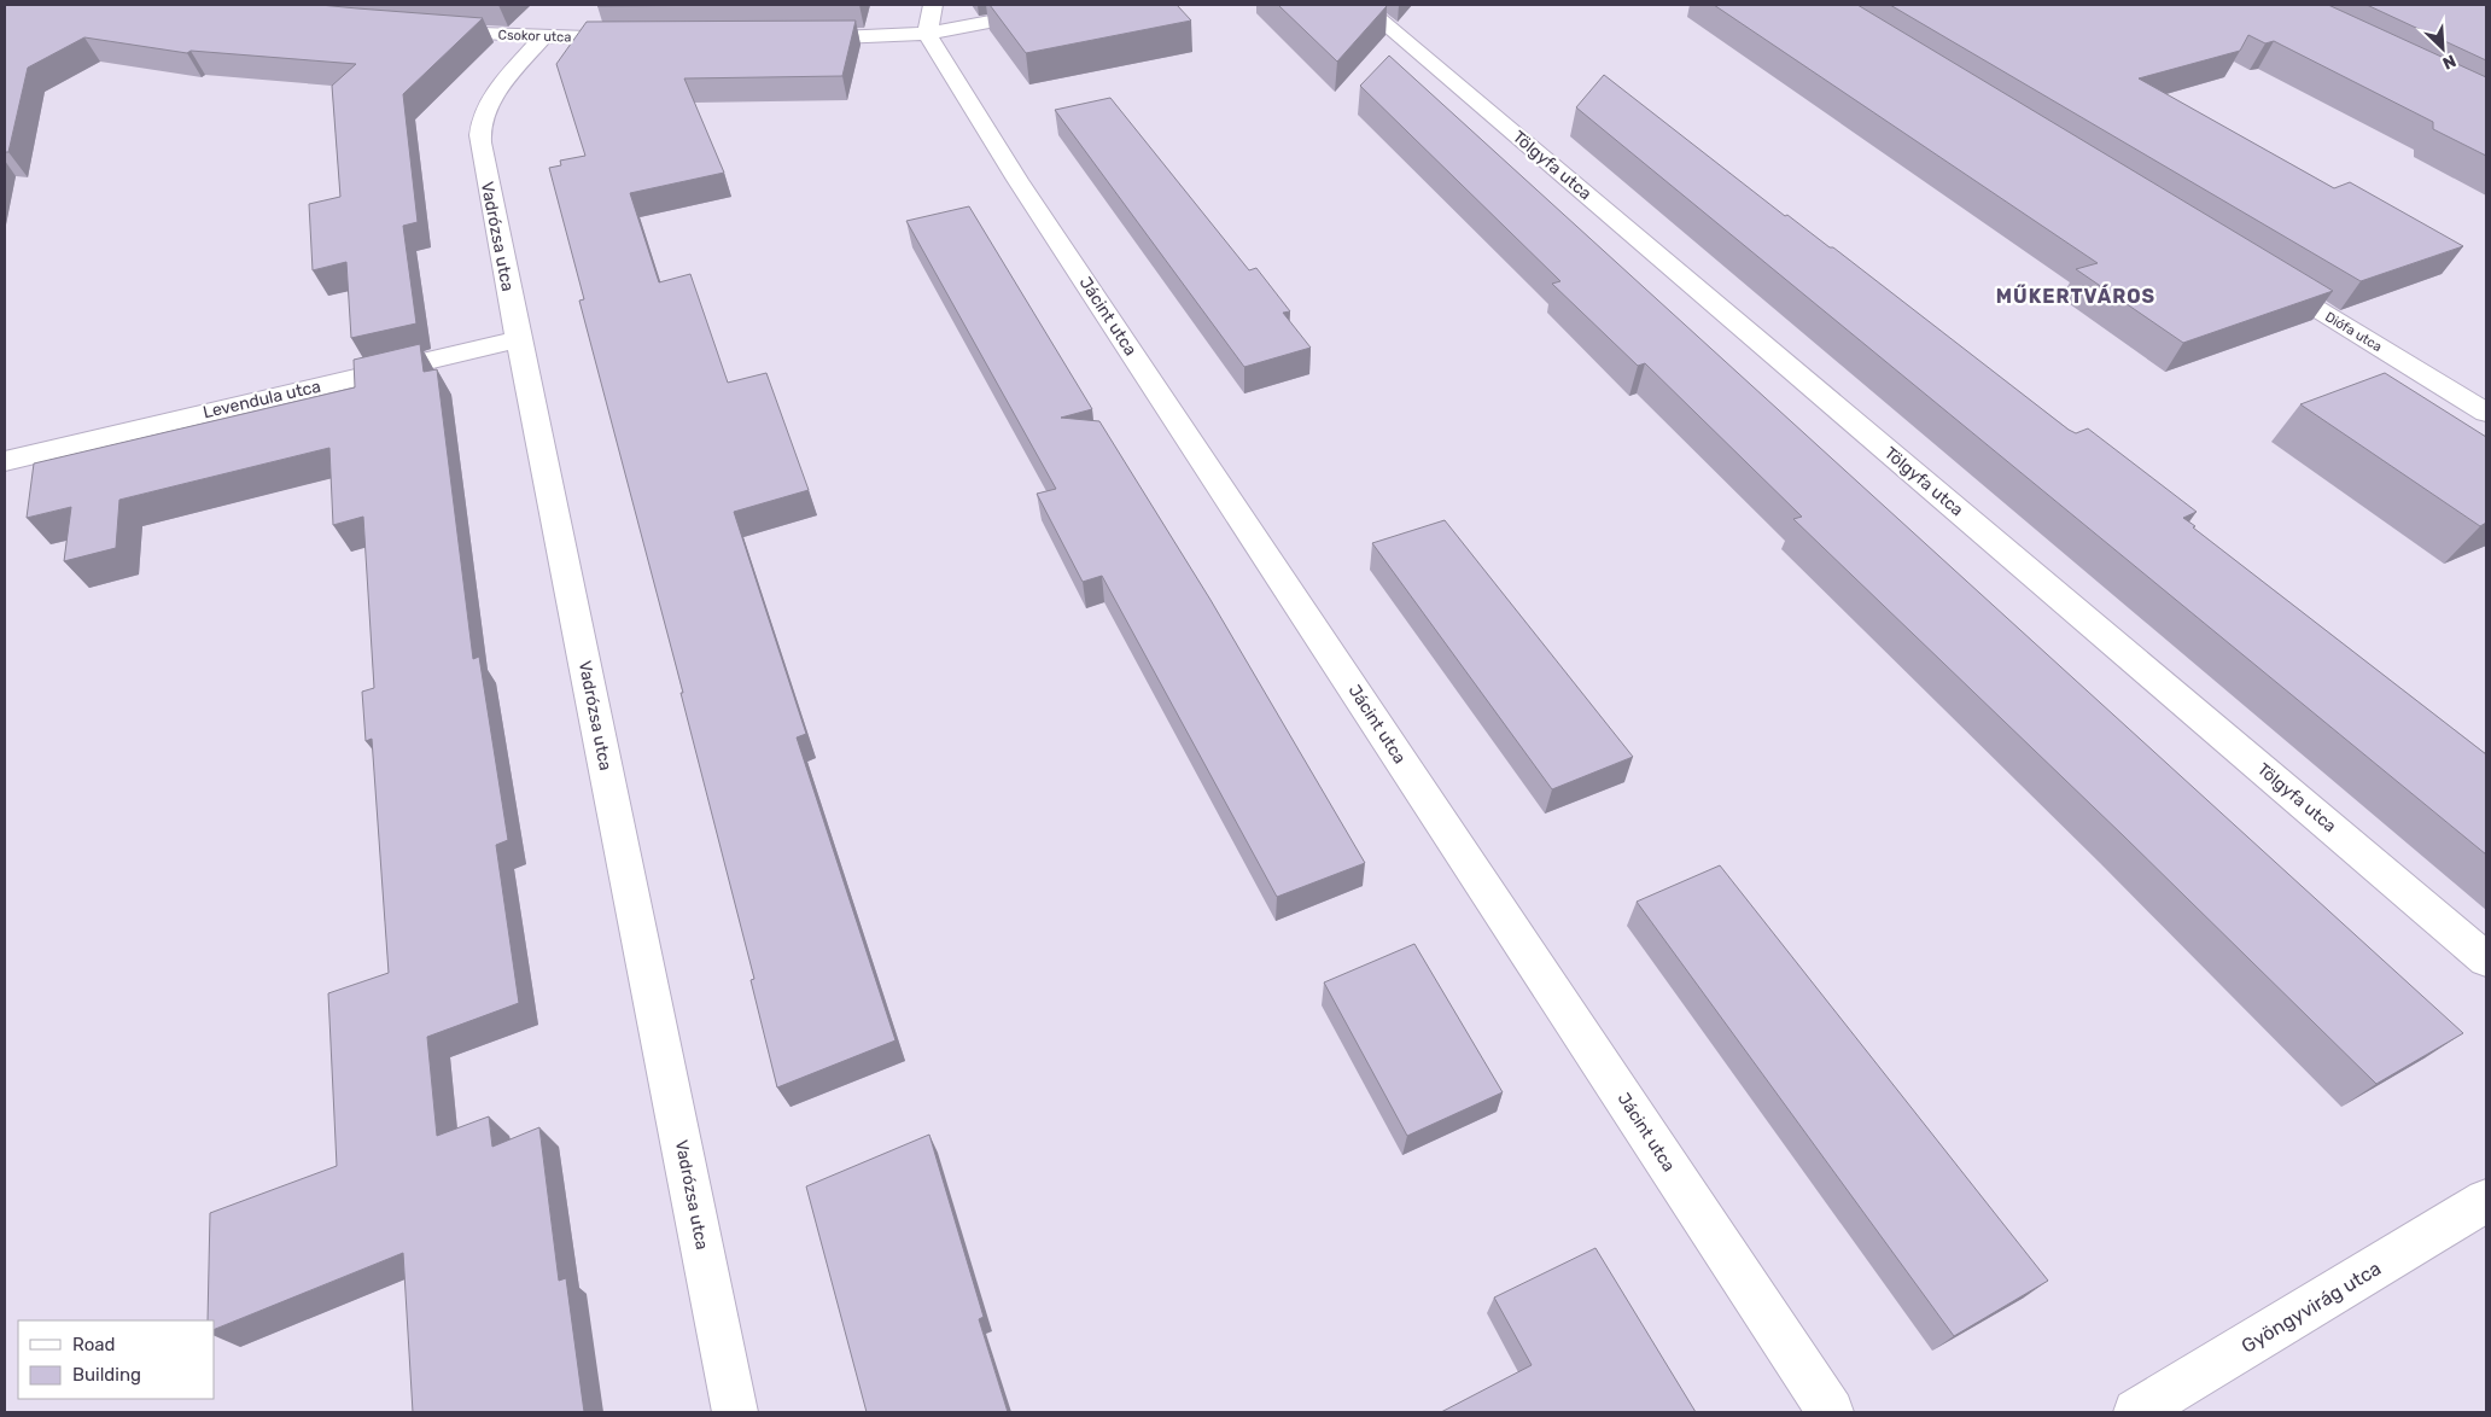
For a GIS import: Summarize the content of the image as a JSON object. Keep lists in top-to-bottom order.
{
  "streets": {
    "street": [
      "Csokor utca",
      "Tölgyfa utca",
      "Vadrózsa utca",
      "Jácint utca",
      "Diófa utca",
      "Levendula utca",
      "Gyöngyvirág utca"
    ]
  },
  "crossings": [
    ["Csokor utca", "Vadrózsa utca"],
    ["Vadrózsa utca", "Levendula utca"]
  ],
  "districts": ["MŰKERTVÁROS"],
  "legend": ["Road", "Building"],
  "north": "bottom right"
}
